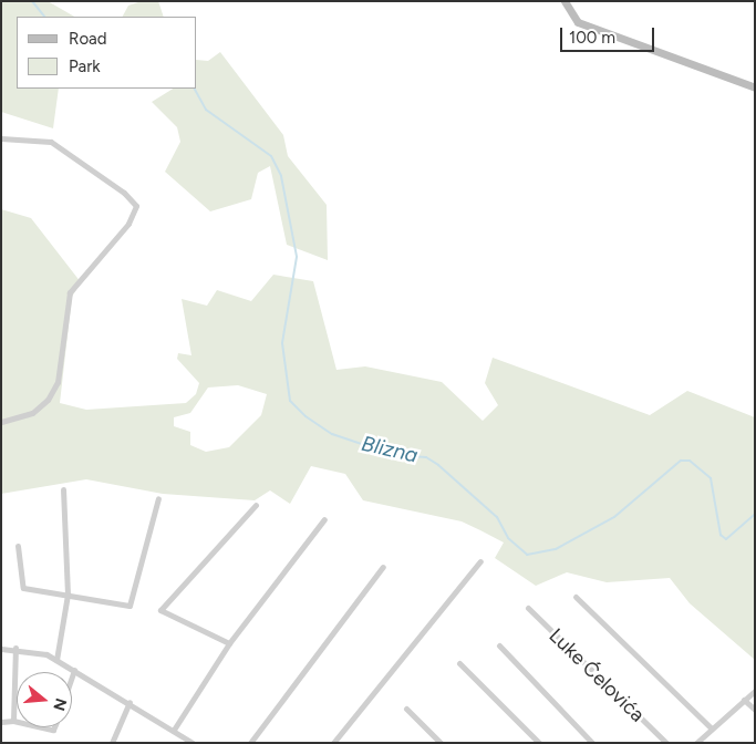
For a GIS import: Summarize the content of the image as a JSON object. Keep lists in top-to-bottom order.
{
  "streets": {
    "street": ["Luke Ćelovića"]
  },
  "water": ["Blizna"],
  "legend": ["Road", "Park"],
  "scale_bar": "100 m",
  "north": "right"
}
